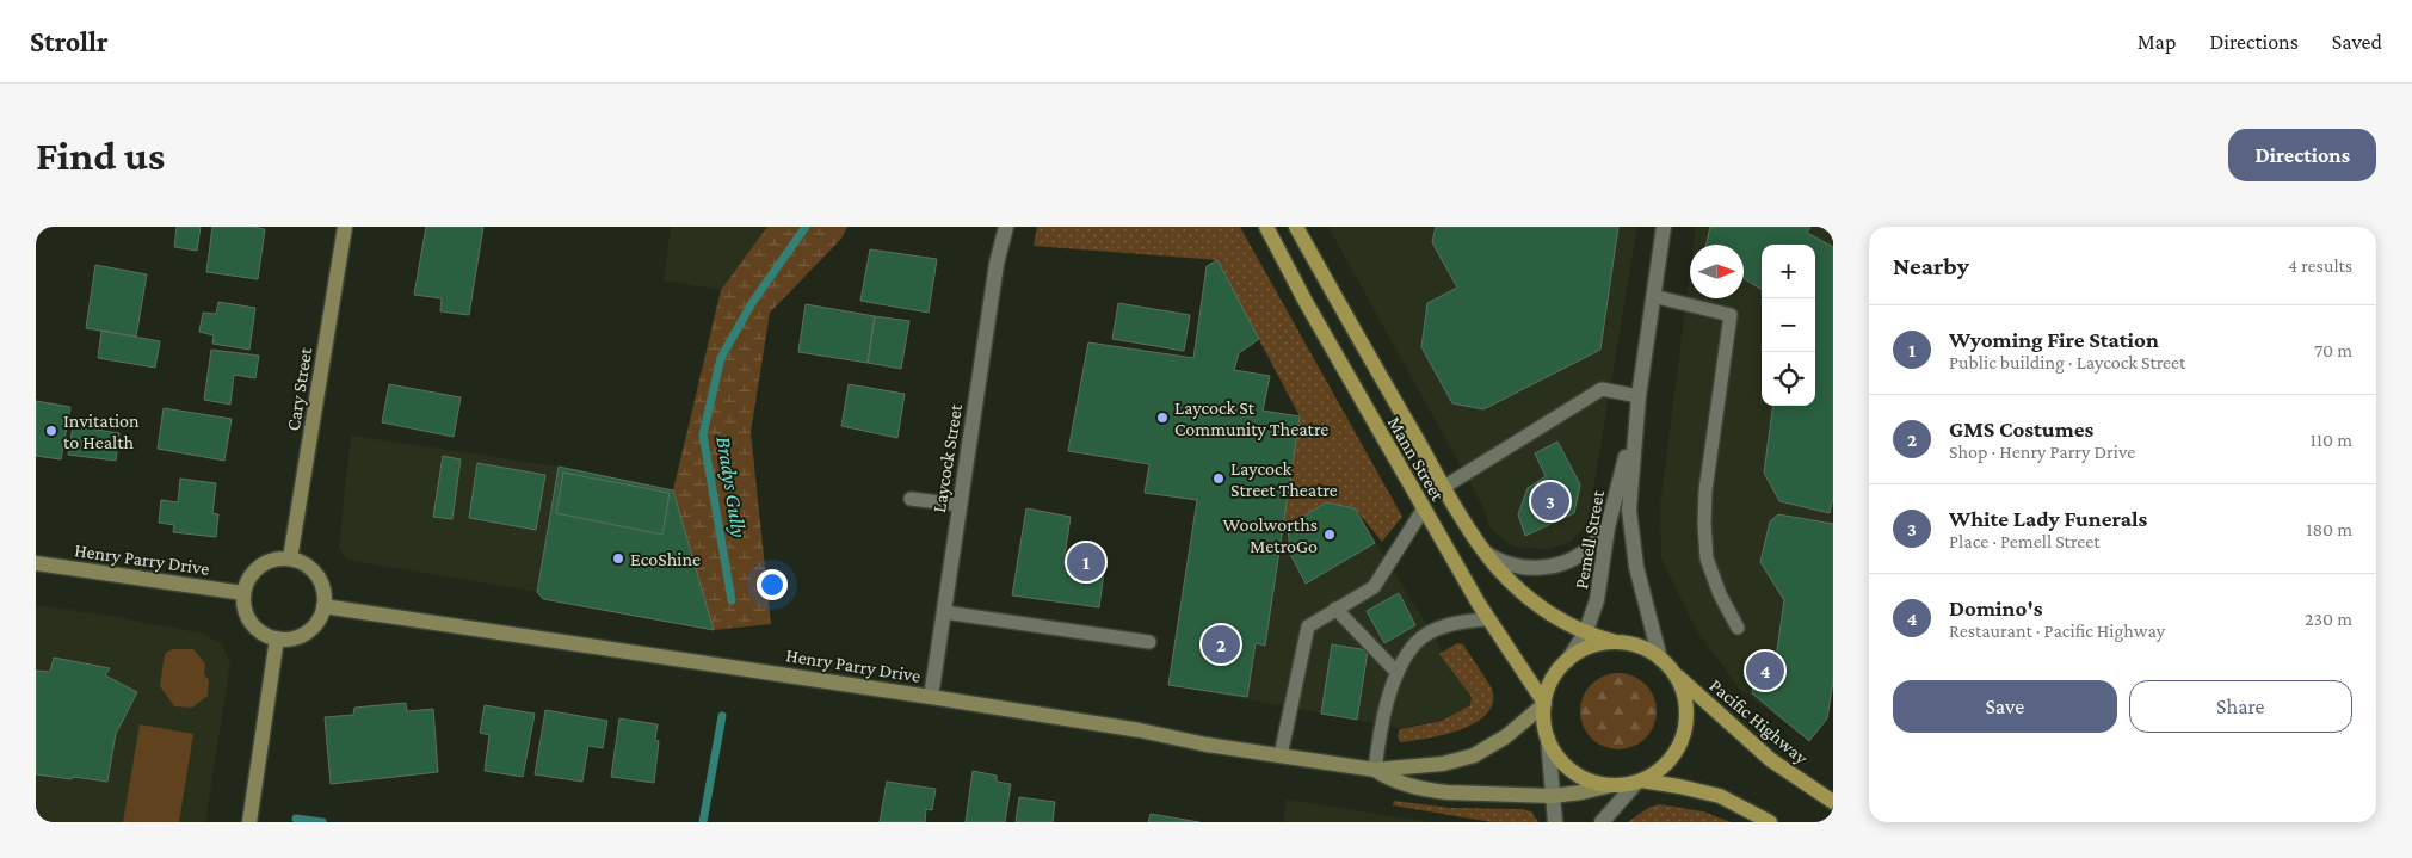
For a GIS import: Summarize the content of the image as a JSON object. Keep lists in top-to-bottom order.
{
  "streets": {
    "main road": [
      "Cary Street",
      "Mann Street",
      "Henry Parry Drive",
      "Pacific Highway"
    ],
    "street": ["Laycock Street", "Pemell Street"]
  },
  "crossings": [
    ["Cary Street", "Henry Parry Drive"],
    ["Laycock Street", "Henry Parry Drive"],
    ["Mann Street", "Pemell Street"],
    ["Mann Street", "Henry Parry Drive"],
    ["Mann Street", "Pacific Highway"],
    ["Pemell Street", "Henry Parry Drive"],
    ["Pemell Street", "Pacific Highway"],
    ["Henry Parry Drive", "Pacific Highway"]
  ],
  "water": ["Bradys Gully"],
  "places": [
    "Laycock St Community Theatre",
    "Invitation to Health",
    "Laycock Street Theatre",
    "Woolworths MetroGo",
    "EcoShine"
  ],
  "north": "right",
  "page": {
    "header": "Strollr",
    "nav": ["Map", "Directions", "Saved"],
    "buttons": [
      "Directions",
      ["Save", "Share"]
    ],
    "title": "Find us",
    "heading": ["Nearby", "4 results"],
    "map_buttons": ["+", "−"],
    "list": [
      {
        "mark": "1",
        "name": "Wyoming Fire Station",
        "note": "Public building · Laycock Street",
        "value": "70 m"
      },
      {
        "mark": "2",
        "name": "GMS Costumes",
        "note": "Shop · Henry Parry Drive",
        "value": "110 m"
      },
      {
        "mark": "3",
        "name": "White Lady Funerals",
        "note": "Place · Pemell Street",
        "value": "180 m"
      },
      {
        "mark": "4",
        "name": "Domino's",
        "note": "Restaurant · Pacific Highway",
        "value": "230 m"
      }
    ],
    "pins": [
      "3",
      "1",
      "2",
      "4"
    ]
  }
}
